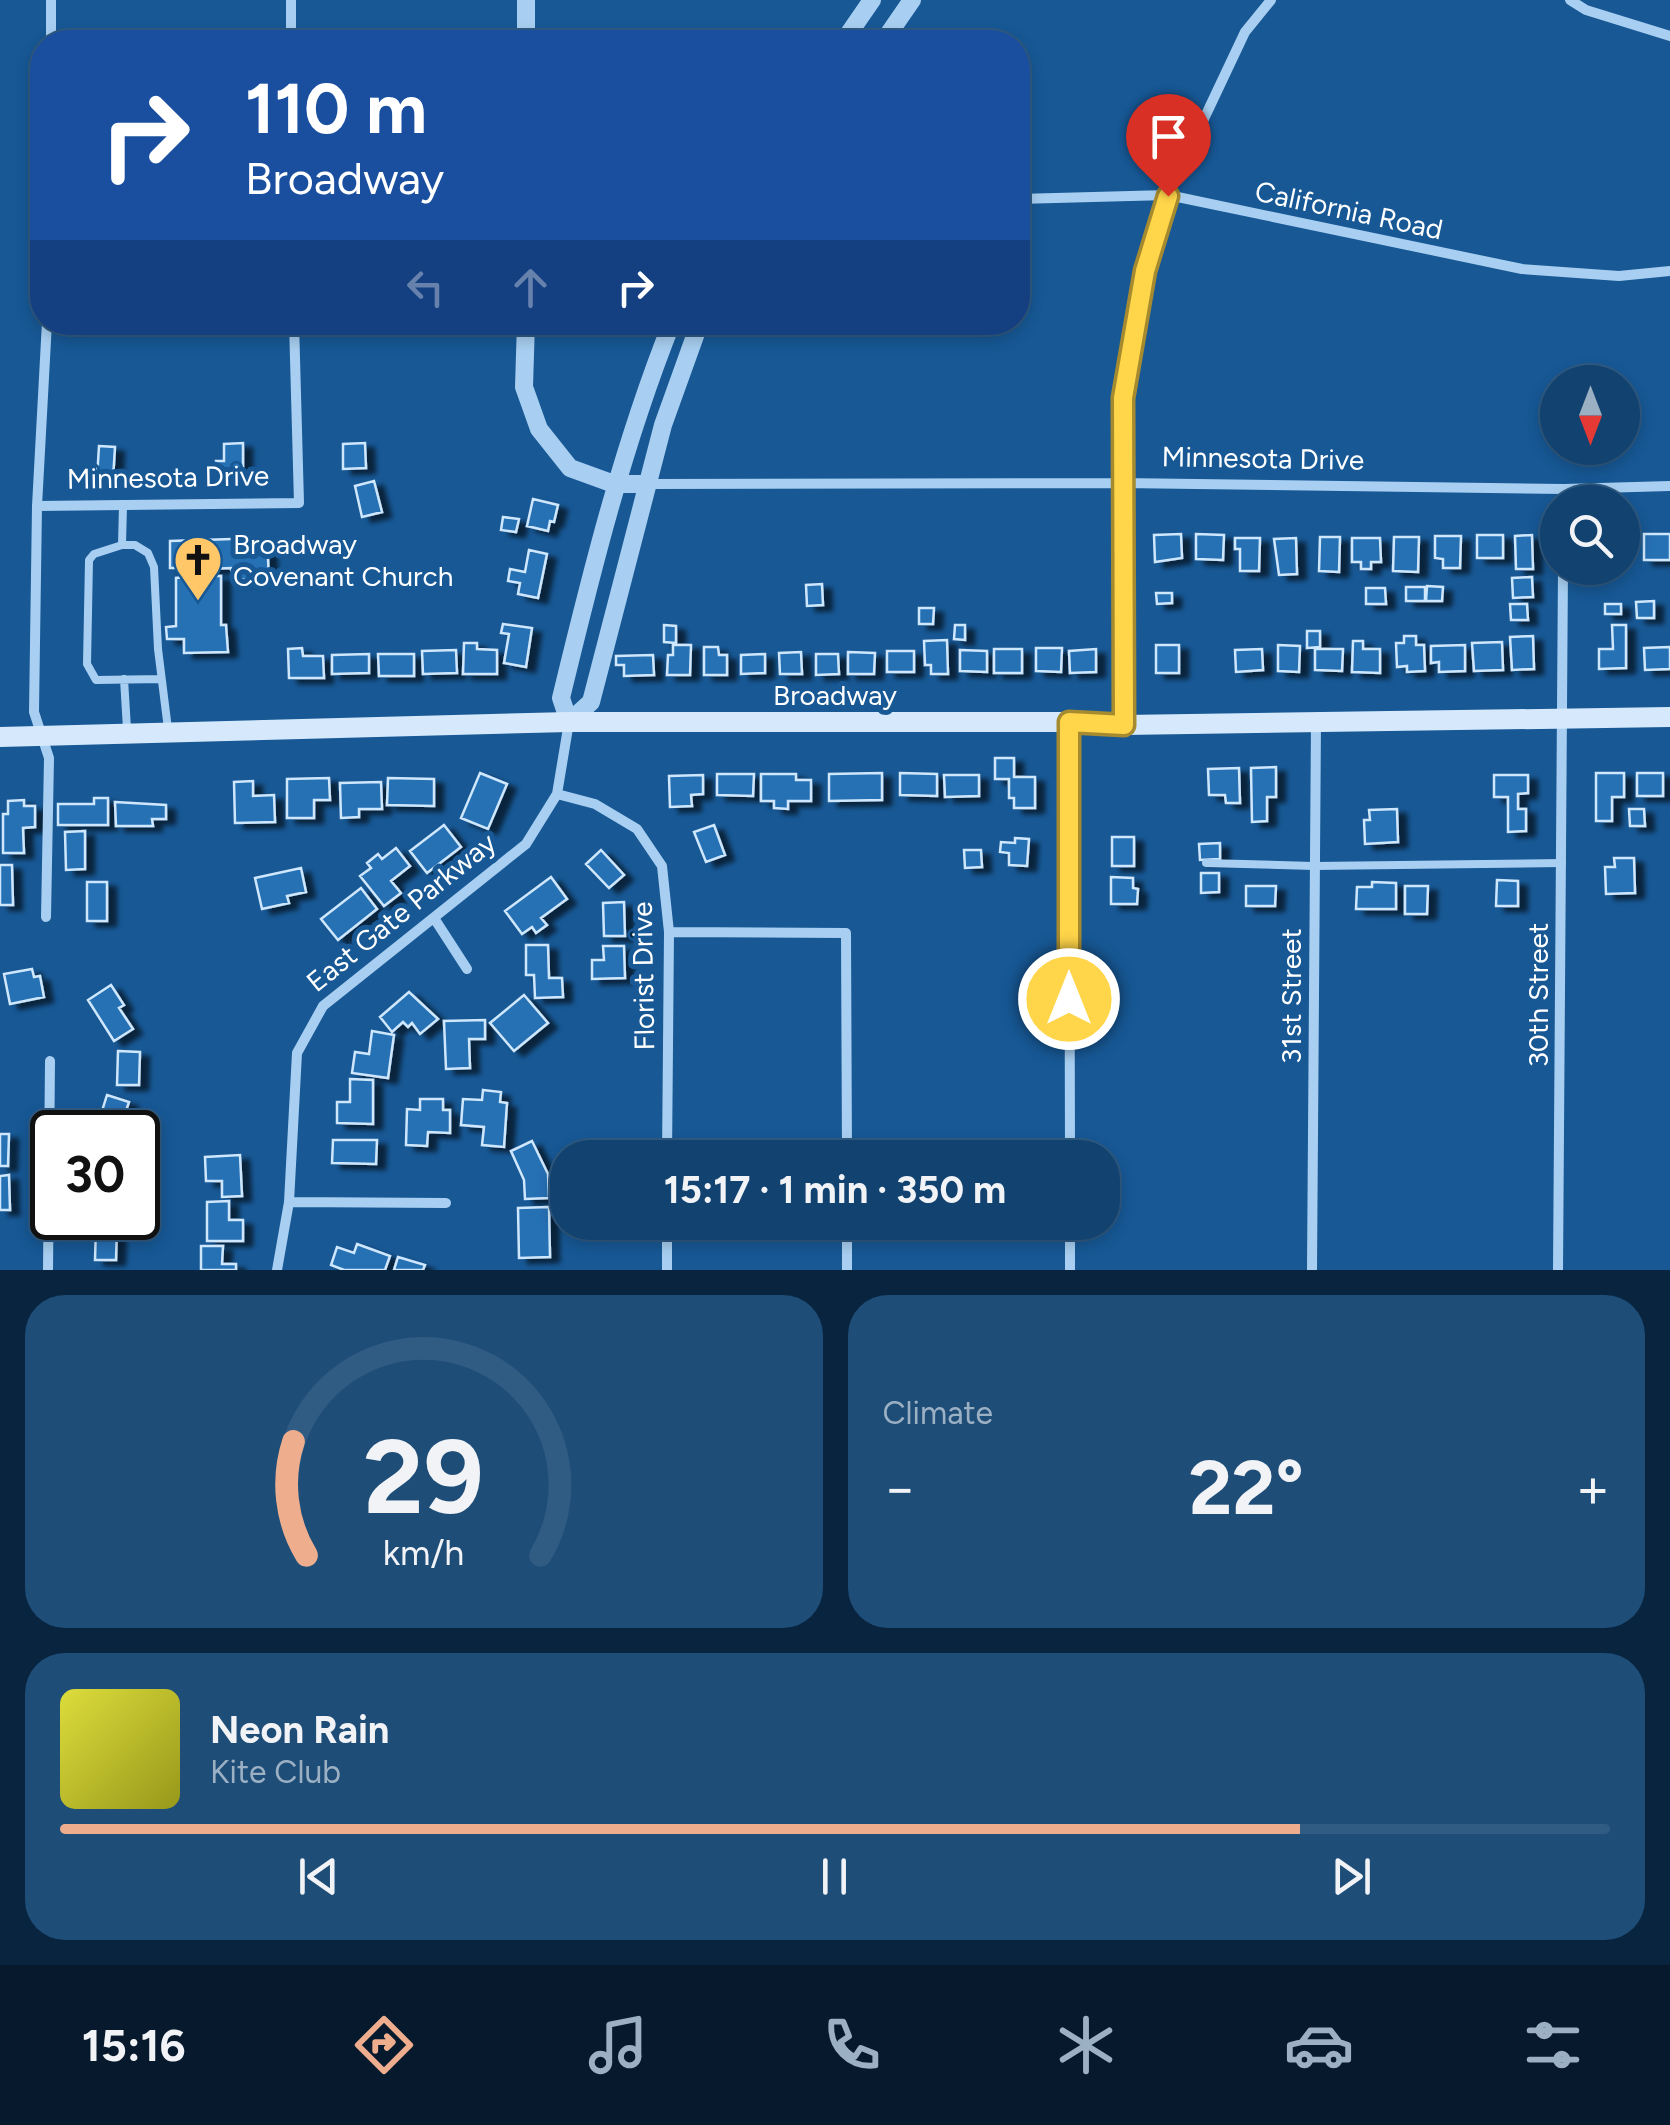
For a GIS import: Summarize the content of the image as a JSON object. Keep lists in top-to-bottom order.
{
  "streets": {
    "main road": ["Broadway"],
    "street": [
      "California Road",
      "Minnesota Drive",
      "East Gate Parkway",
      "Florist Drive",
      "30th Street",
      "31st Street"
    ]
  },
  "crossings": [
    ["Minnesota Drive", "East Gate Parkway"],
    ["Broadway", "East Gate Parkway"],
    ["Broadway", "30th Street"],
    ["Broadway", "31st Street"],
    ["East Gate Parkway", "Florist Drive"]
  ],
  "places": {
    "church": ["Broadway Covenant Church"]
  },
  "north": "bottom",
  "page": {
    "turn": ["110 m", "Broadway"],
    "limit": "30",
    "trip": "15:17 · 1 min · 350 m",
    "tile": "Climate",
    "heat": ["−", "22°", "+"],
    "song": ["Neon Rain", "Kite Club"],
    "tabs": "15:16",
    "gauge": ["29", "km/h"]
  }
}
